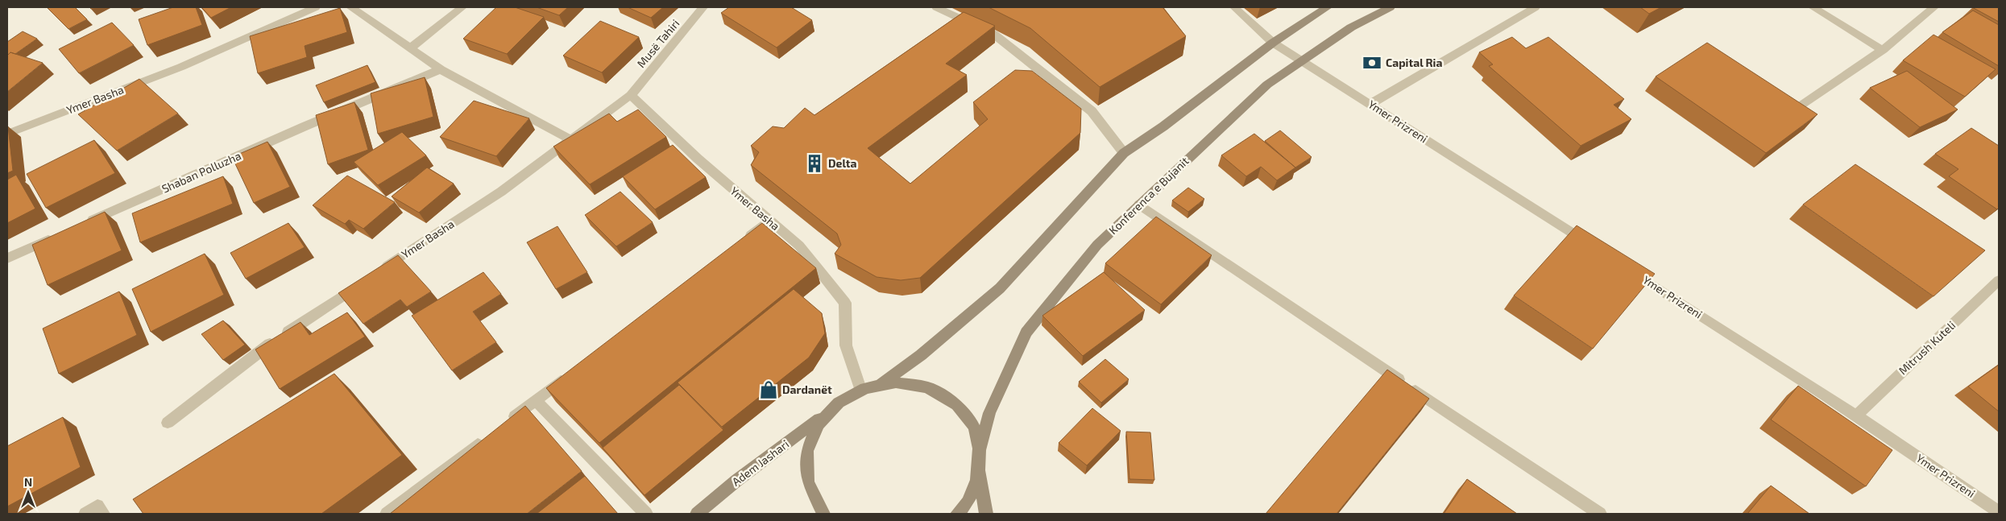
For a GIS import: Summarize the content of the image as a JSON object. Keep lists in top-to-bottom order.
{
  "streets": {
    "main road": ["Konferenca e Bujanit", "Adem Jashari"],
    "street": [
      "Musë Tahiri",
      "Ymer Basha",
      "Ymer Prizreni",
      "Shaban Polluzha",
      "Mitrush Kuteli"
    ]
  },
  "crossings": [
    ["Musë Tahiri", "Ymer Basha"],
    ["Ymer Prizreni", "Konferenca e Bujanit"],
    ["Ymer Prizreni", "Mitrush Kuteli"]
  ],
  "places": {
    "bank": ["Capital Ria"],
    "building": ["Delta"],
    "shop": ["Dardanët"]
  },
  "north": "top"
}
